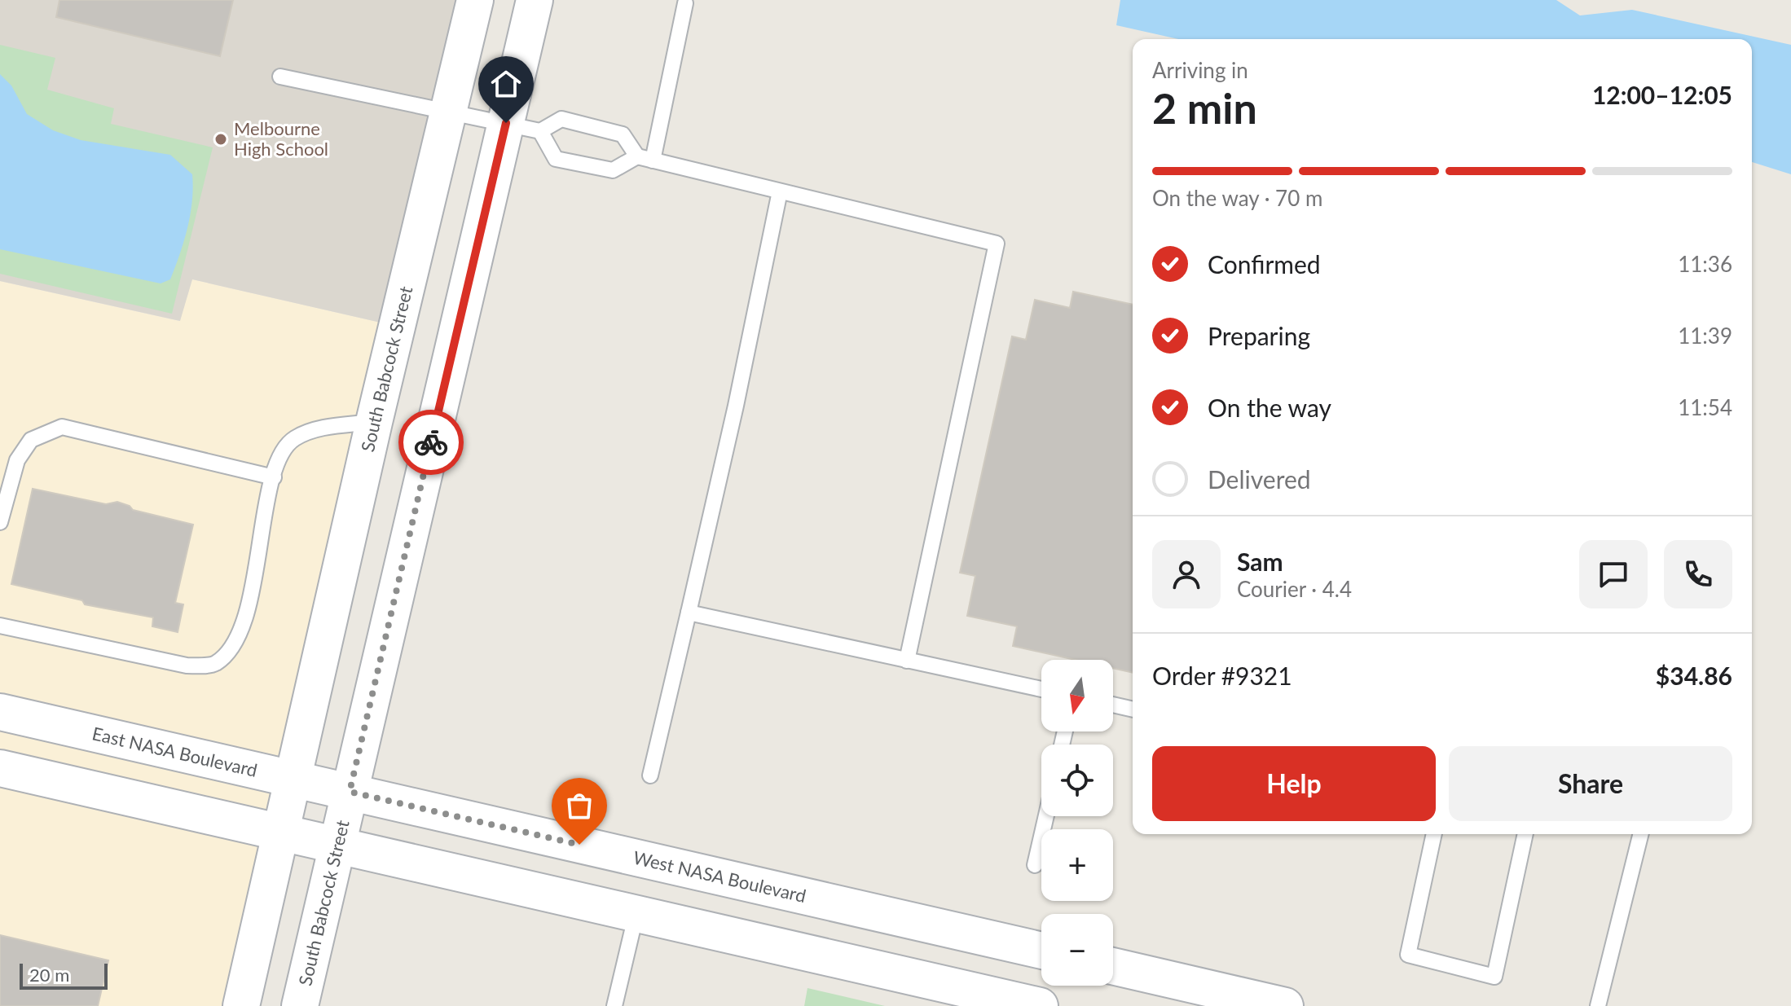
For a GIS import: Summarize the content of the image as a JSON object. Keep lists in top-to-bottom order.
{
  "streets": {
    "main road": ["South Babcock Street", "East NASA Boulevard", "West NASA Boulevard"]
  },
  "crossings": [
    ["South Babcock Street", "East NASA Boulevard"],
    ["South Babcock Street", "West NASA Boulevard"],
    ["East NASA Boulevard", "West NASA Boulevard"]
  ],
  "places": ["Melbourne High School"],
  "scale_bar": "20 m",
  "north": "bottom",
  "page": {
    "heading": ["2 min", "Arriving in", "12:00–12:05"],
    "panel": [
      "Sam",
      "Courier · 4.4",
      "Order #9321",
      "$34.86"
    ],
    "bar": "On the way · 70 m",
    "list": [
      ["Confirmed", "11:36"],
      ["Preparing", "11:39"],
      ["On the way", "11:54"],
      "Delivered"
    ],
    "map_buttons": ["+", "−"],
    "buttons": ["Help", "Share"],
    "scale": "20 m"
  }
}
